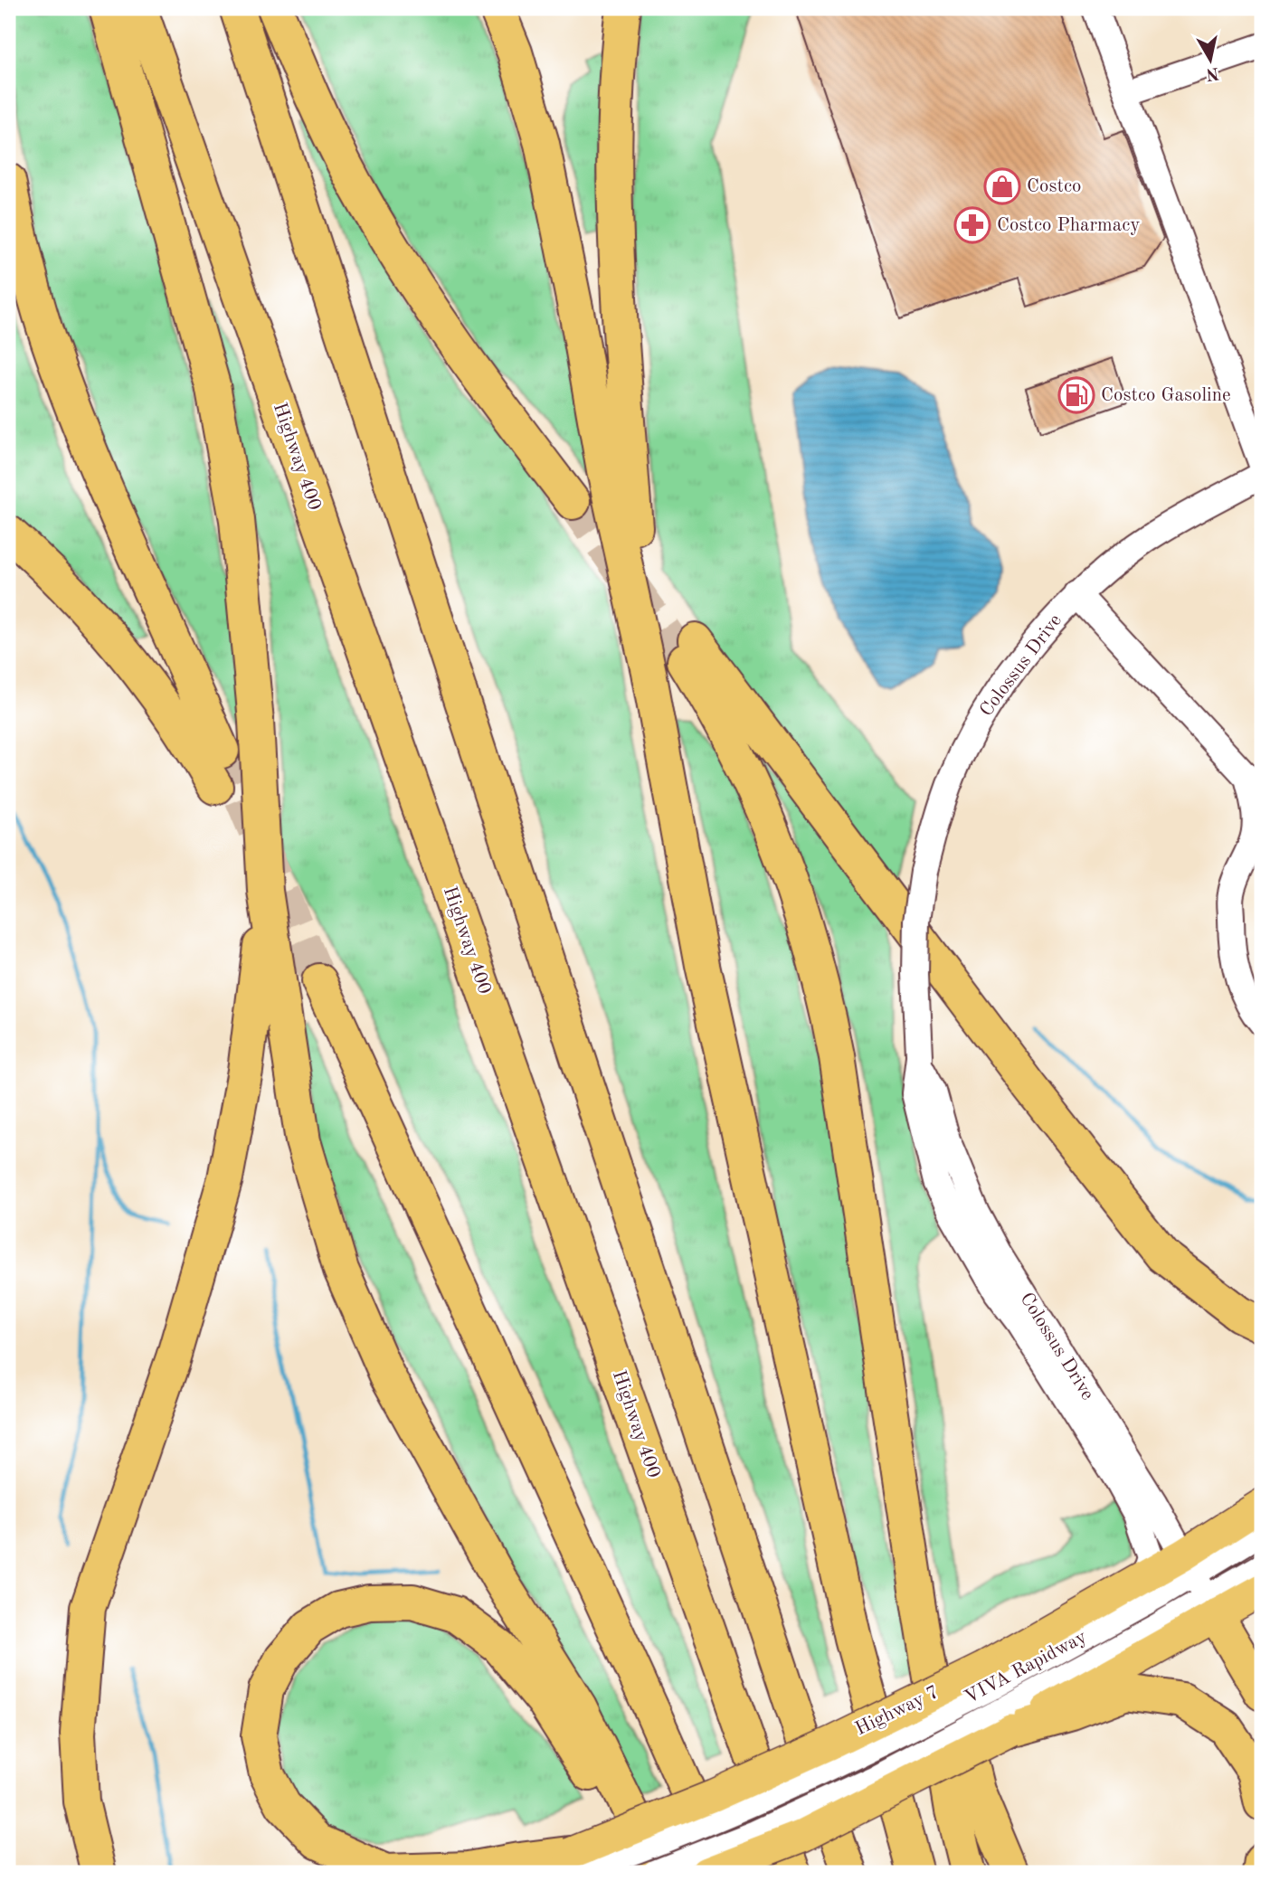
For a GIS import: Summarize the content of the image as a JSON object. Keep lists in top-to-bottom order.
{
  "streets": {
    "highway": ["Highway 400"],
    "main road": ["Highway 7"],
    "street": ["Colossus Drive", "VIVA Rapidway"]
  },
  "crossings": [
    ["Colossus Drive", "VIVA Rapidway"],
    ["Colossus Drive", "Highway 7"],
    ["VIVA Rapidway", "Highway 7"]
  ],
  "places": {
    "shop": ["Costco"],
    "pharmacy": ["Costco Pharmacy"],
    "fuel station": ["Costco Gasoline"]
  },
  "north": "bottom"
}
